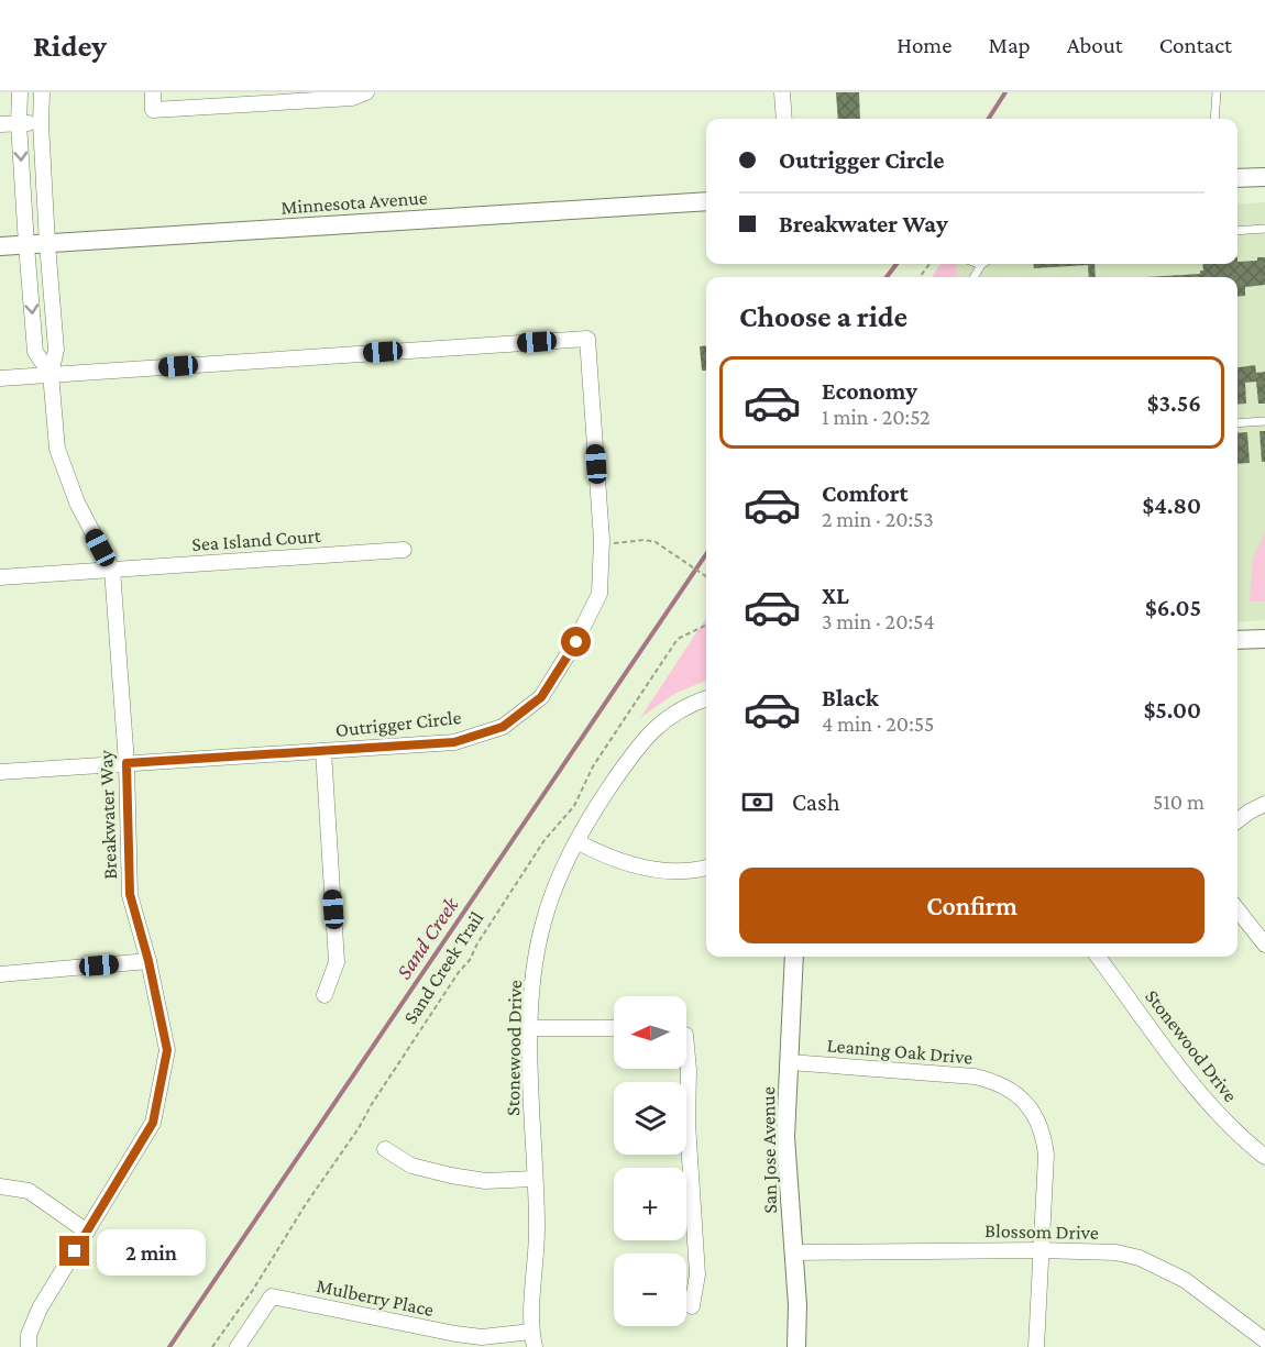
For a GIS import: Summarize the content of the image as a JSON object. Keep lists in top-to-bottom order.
{
  "streets": {
    "street": [
      "Minnesota Avenue",
      "Sea Island Court",
      "Outrigger Circle",
      "Breakwater Way",
      "Stonewood Drive",
      "Leaning Oak Drive",
      "San Jose Avenue",
      "Blossom Drive",
      "Mulberry Place"
    ],
    "path": ["Sand Creek Trail"]
  },
  "crossings": [
    ["Minnesota Avenue", "Breakwater Way"],
    ["Sea Island Court", "Breakwater Way"],
    ["Outrigger Circle", "Breakwater Way"],
    ["Stonewood Drive", "Mulberry Place"],
    ["Leaning Oak Drive", "San Jose Avenue"],
    ["Leaning Oak Drive", "Blossom Drive"],
    ["San Jose Avenue", "Blossom Drive"]
  ],
  "water": ["Sand Creek"],
  "north": "left",
  "page": {
    "header": "Ridey",
    "nav": [
      "Home",
      "Map",
      "About",
      "Contact"
    ],
    "banner": ["Outrigger Circle", "Breakwater Way"],
    "heading": "Choose a ride",
    "list": [
      {
        "name": "Economy",
        "note": "1 min · 20:52",
        "value": "$3.56"
      },
      {
        "name": "Comfort",
        "note": "2 min · 20:53",
        "value": "$4.80"
      },
      {
        "name": "XL",
        "note": "3 min · 20:54",
        "value": "$6.05"
      },
      {
        "name": "Black",
        "note": "4 min · 20:55",
        "value": "$5.00"
      }
    ],
    "pay": ["Cash", "510 m"],
    "buttons": "Confirm",
    "map_buttons": ["+", "−"],
    "bubble": "2 min"
  }
}
